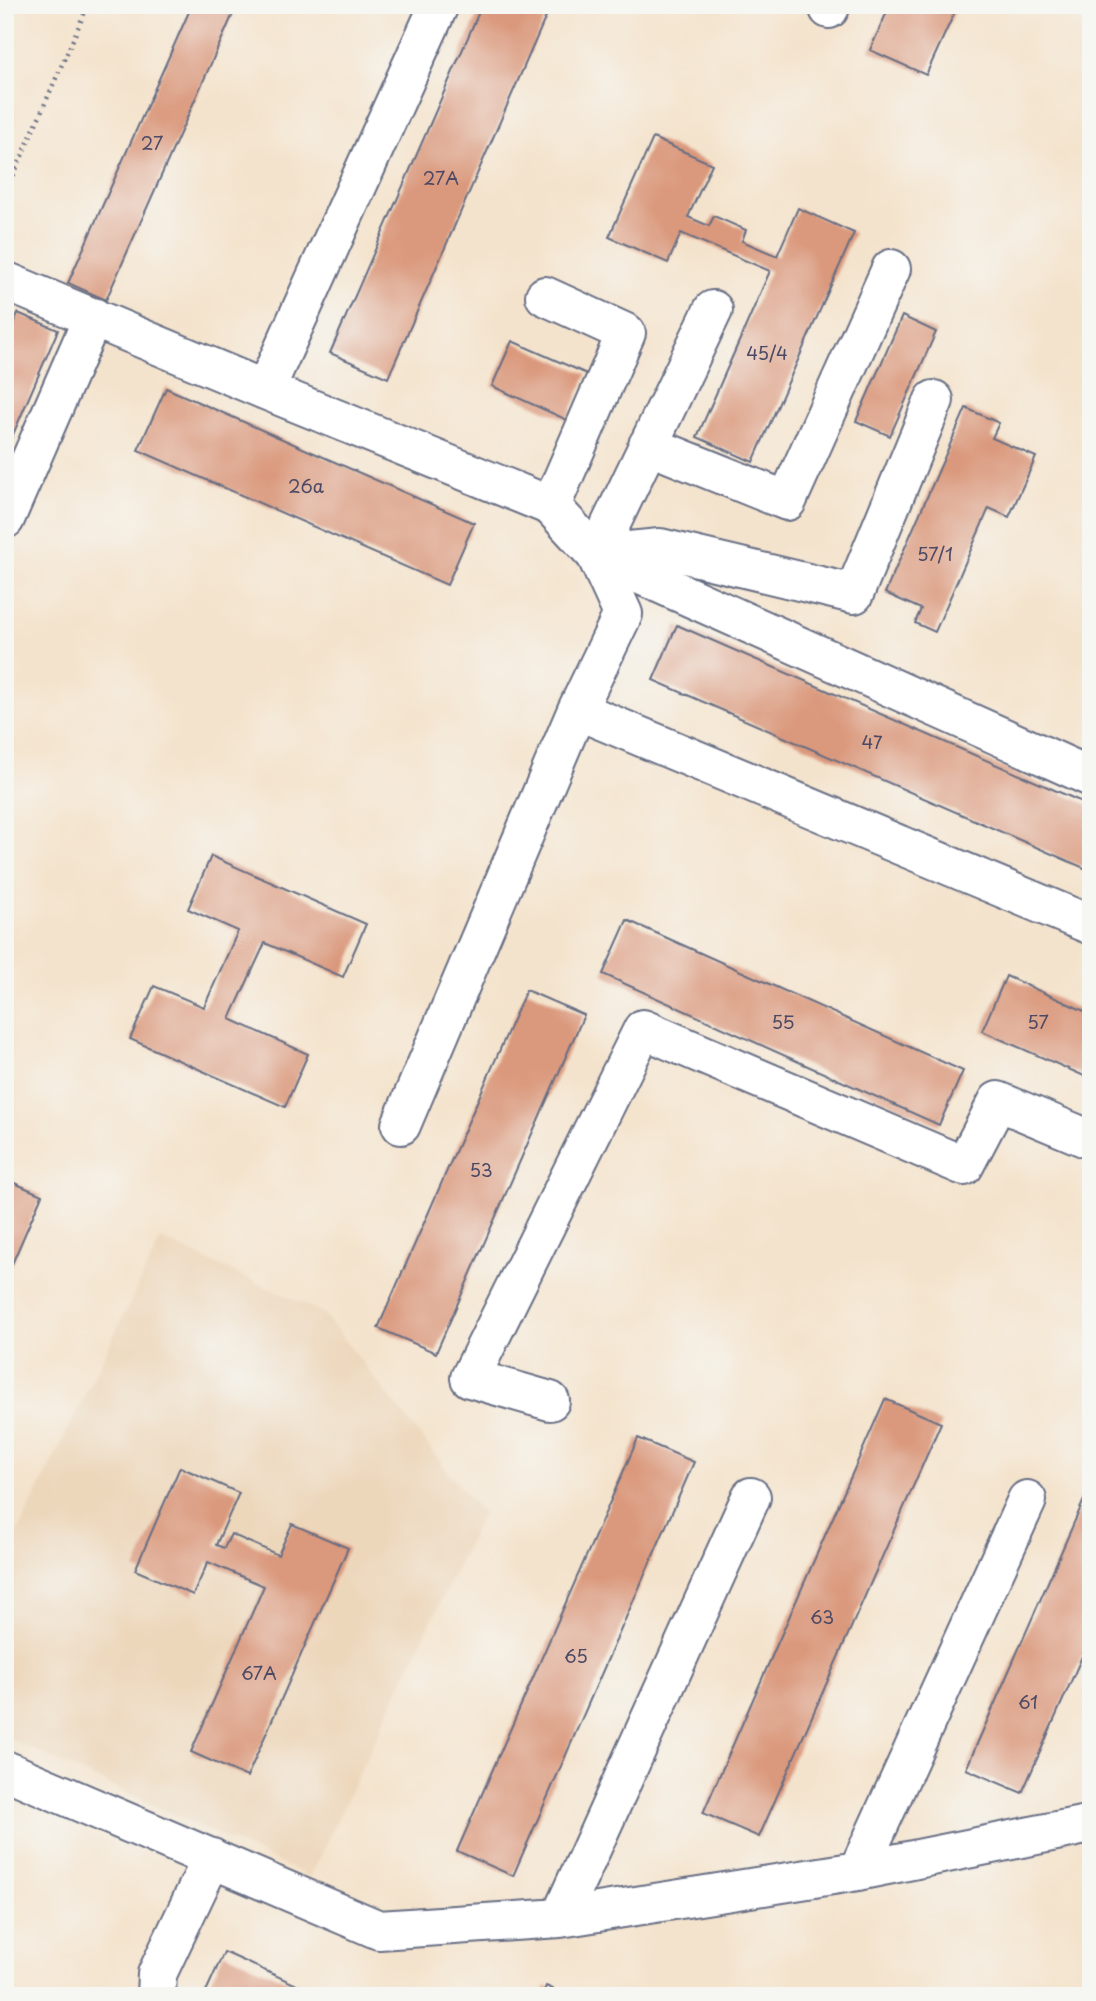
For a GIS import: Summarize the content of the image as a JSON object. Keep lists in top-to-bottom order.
{
  "house_numbers": [
    "27",
    "27А",
    "45/4",
    "26а",
    "57/1",
    "47",
    "55",
    "57",
    "53",
    "63",
    "65",
    "67А",
    "61"
  ]
}
